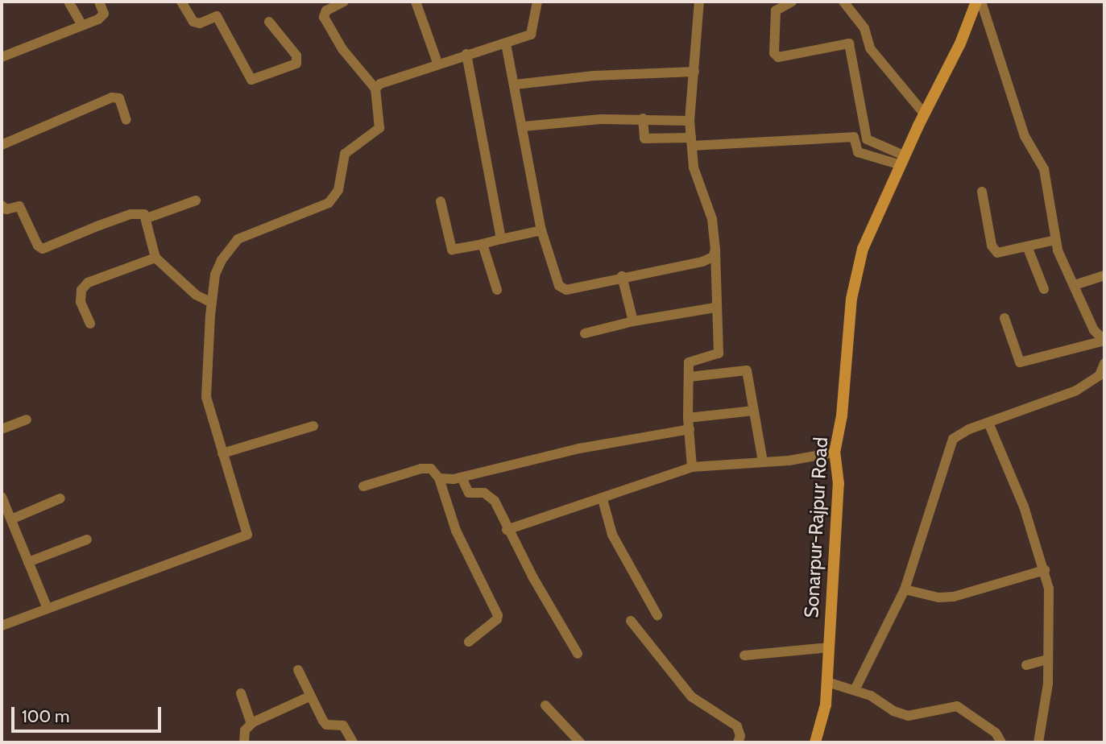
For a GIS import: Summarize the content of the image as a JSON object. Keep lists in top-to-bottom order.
{
  "streets": {
    "main road": ["Sonarpur-Rajpur Road"]
  },
  "scale_bar": "100 m"
}
